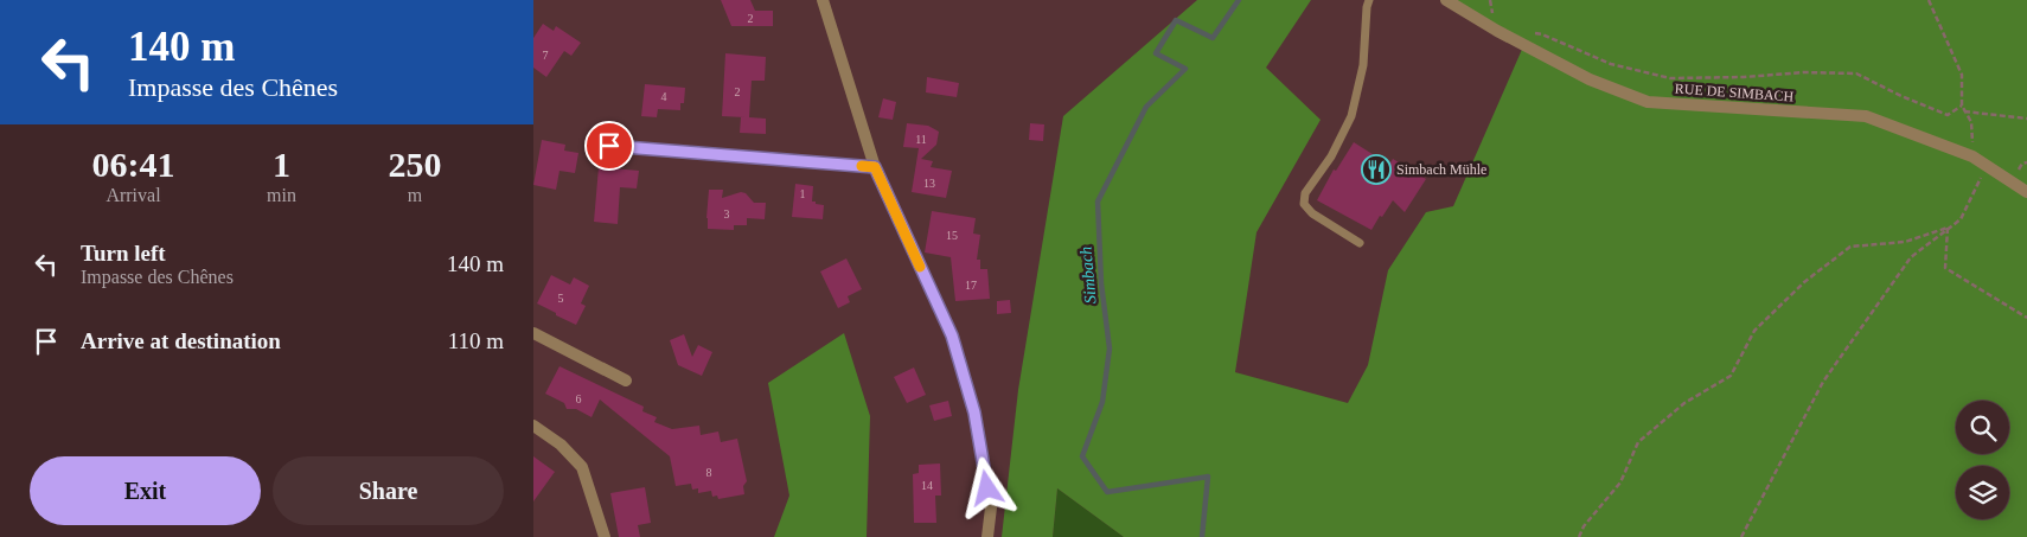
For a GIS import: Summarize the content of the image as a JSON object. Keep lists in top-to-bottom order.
{
  "streets": {
    "street": ["RUE DE SIMBACH"]
  },
  "water": ["Simbach"],
  "places": {
    "restaurant": ["Simbach Mühle"]
  },
  "house_numbers": [
    "2",
    "7",
    "2",
    "4",
    "11",
    "13",
    "1",
    "3",
    "15",
    "17",
    "5",
    "6",
    "8",
    "14"
  ],
  "page": {
    "turn": ["140 m", "Impasse des Chênes"],
    "eta": [
      "06:41",
      "Arrival",
      "1",
      "min",
      "250",
      "m"
    ],
    "list": [
      {
        "name": "Turn left",
        "note": "Impasse des Chênes",
        "value": "140 m"
      },
      {
        "name": "Arrive at destination",
        "value": "110 m"
      }
    ],
    "buttons": ["Exit", "Share"]
  }
}
